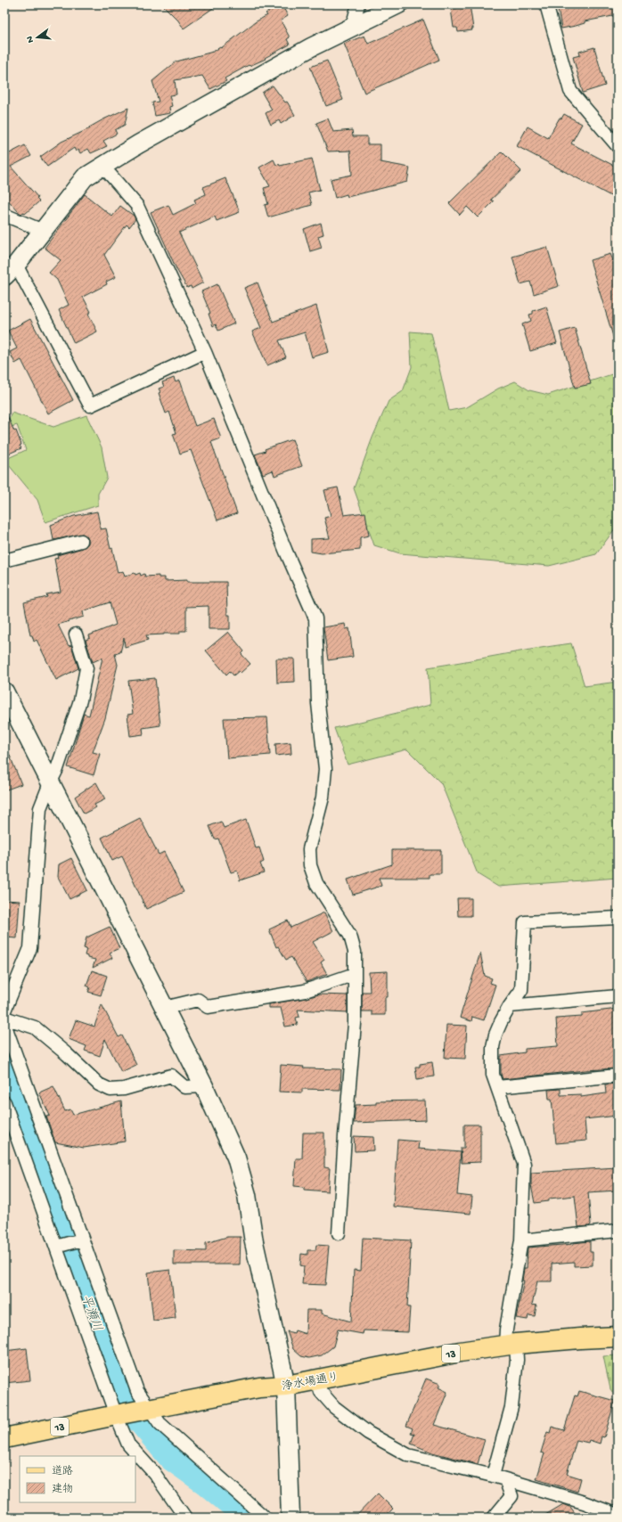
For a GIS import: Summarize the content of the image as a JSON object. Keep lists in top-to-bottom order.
{
  "streets": {
    "main road": ["13", "浄水場通り"]
  },
  "water": ["平瀬川"],
  "legend": ["道路", "建物"],
  "north": "left"
}
